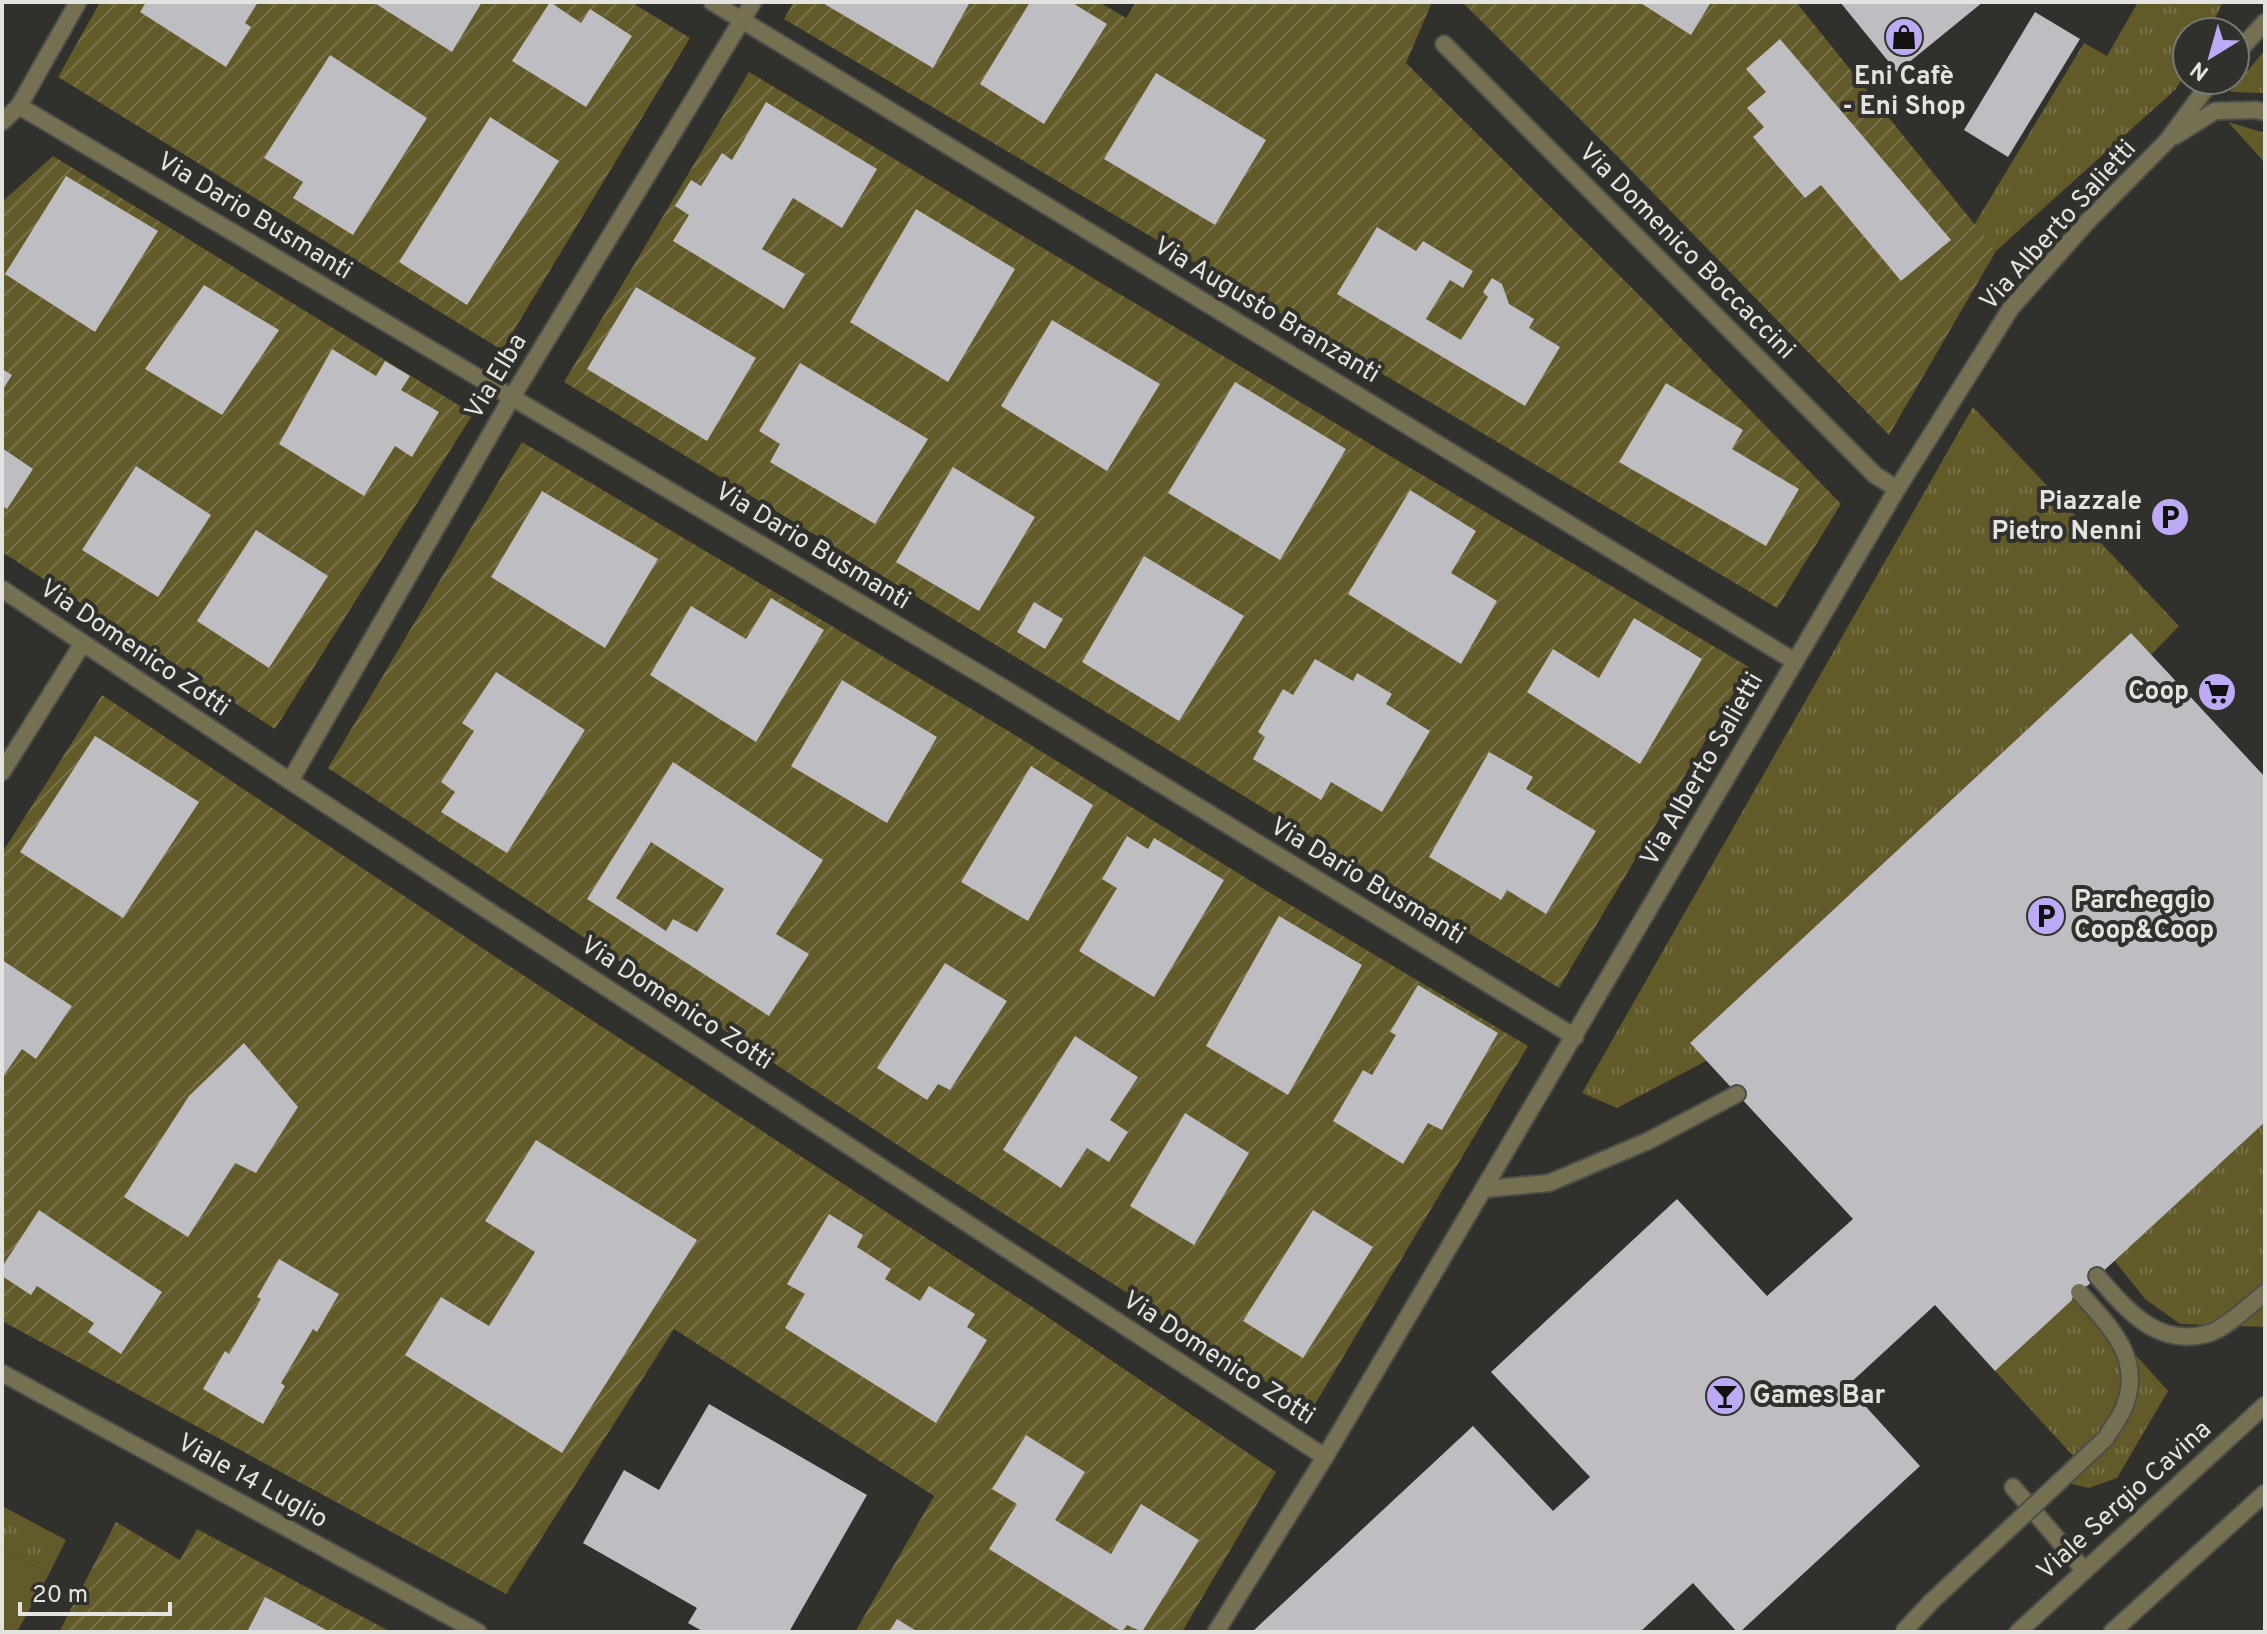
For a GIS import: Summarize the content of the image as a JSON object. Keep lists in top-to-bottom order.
{
  "streets": {
    "street": [
      "Via Dario Busmanti",
      "Via Alberto Salietti",
      "Via Domenico Boccaccini",
      "Via Augusto Branzanti",
      "Via Elba",
      "Via Domenico Zotti",
      "Viale 14 Luglio",
      "Viale Sergio Cavina"
    ]
  },
  "crossings": [
    ["Via Dario Busmanti", "Via Alberto Salietti"],
    ["Via Dario Busmanti", "Via Elba"],
    ["Via Alberto Salietti", "Via Domenico Boccaccini"],
    ["Via Alberto Salietti", "Via Augusto Branzanti"],
    ["Via Alberto Salietti", "Via Domenico Zotti"],
    ["Via Augusto Branzanti", "Via Elba"],
    ["Via Elba", "Via Domenico Zotti"]
  ],
  "places": {
    "shop": ["Eni Cafè - Eni Shop"],
    "parking": ["Piazzale Pietro Nenni", "Parcheggio Coop&Coop"],
    "supermarket": ["Coop"],
    "bar": ["Games Bar"]
  },
  "scale_bar": "20 m",
  "north": "bottom left"
}
